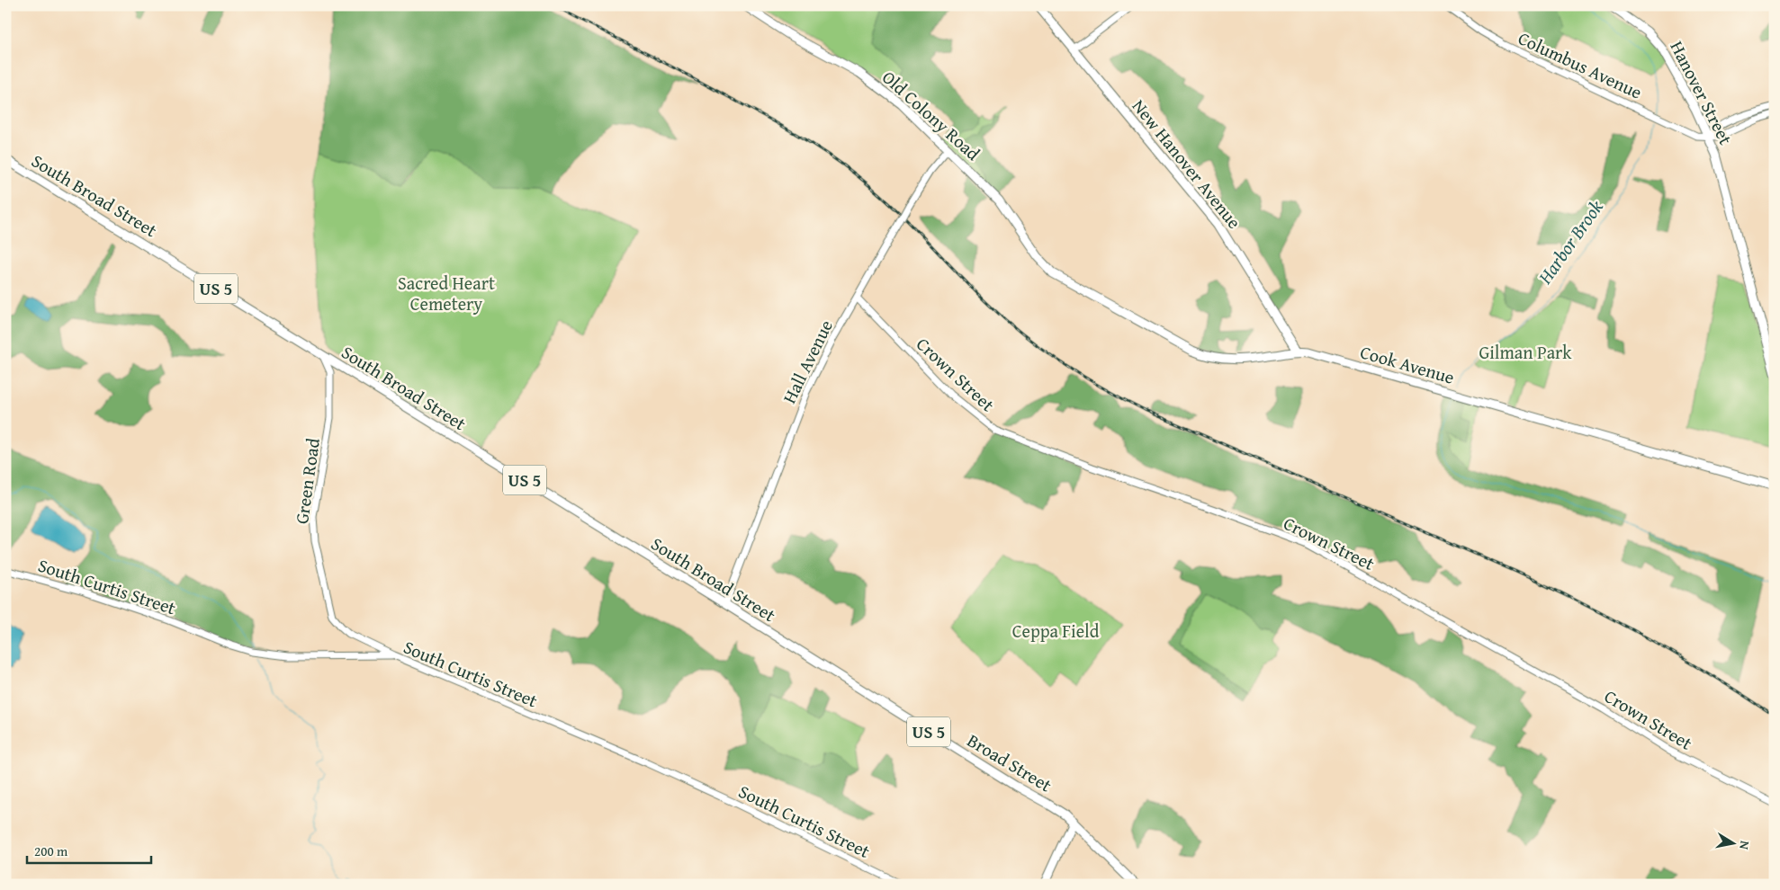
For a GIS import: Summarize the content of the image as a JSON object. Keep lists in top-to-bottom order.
{
  "streets": {
    "main road": [
      "Hanover Street",
      "Old Colony Road",
      "New Hanover Avenue",
      "South Broad Street",
      "US 5",
      "Cook Avenue",
      "Broad Street"
    ],
    "street": [
      "Columbus Avenue",
      "Hall Avenue",
      "Crown Street",
      "Green Road",
      "South Curtis Street"
    ]
  },
  "crossings": [
    ["Columbus Avenue", "Hanover Street"],
    ["Old Colony Road", "Hall Avenue"],
    ["Old Colony Road", "Cook Avenue"],
    ["New Hanover Avenue", "Cook Avenue"],
    ["South Broad Street", "Hall Avenue"],
    ["South Broad Street", "Green Road"],
    ["South Broad Street", "Broad Street"],
    ["Hall Avenue", "Crown Street"],
    ["Green Road", "South Curtis Street"]
  ],
  "water": ["Harbor Brook"],
  "parks": ["Sacred Heart Cemetery", "Gilman Park", "Ceppa Field"],
  "scale_bar": "200 m",
  "north": "right"
}
